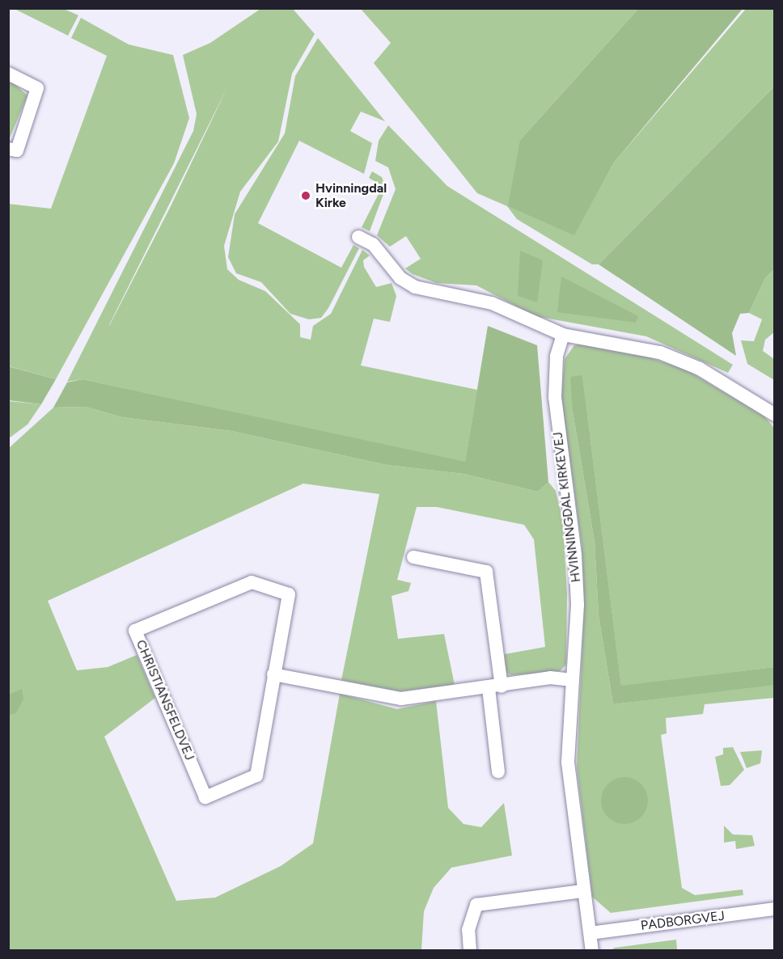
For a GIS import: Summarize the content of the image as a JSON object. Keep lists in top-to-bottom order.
{
  "streets": {
    "street": ["HVINNINGDAL KIRKEVEJ", "CHRISTIANSFELDVEJ", "PADBORGVEJ"]
  },
  "places": ["Hvinningdal Kirke"]
}
